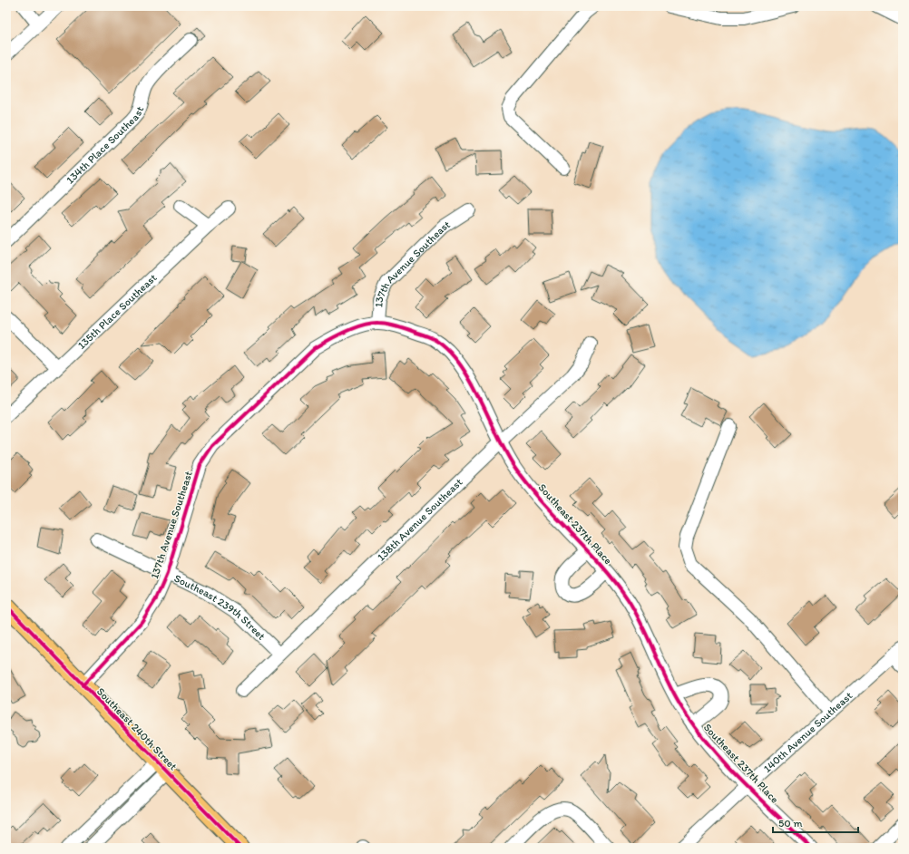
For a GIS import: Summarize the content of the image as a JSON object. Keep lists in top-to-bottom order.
{
  "streets": {
    "main road": ["Southeast 240th Street"],
    "street": [
      "134th Place Southeast",
      "137th Avenue Southeast",
      "135th Place Southeast",
      "138th Avenue Southeast",
      "Southeast 237th Place",
      "Southeast 239th Street",
      "140th Avenue Southeast"
    ]
  },
  "crossings": [
    ["137th Avenue Southeast", "Southeast 237th Place"],
    ["137th Avenue Southeast", "Southeast 239th Street"],
    ["137th Avenue Southeast", "Southeast 240th Street"],
    ["138th Avenue Southeast", "Southeast 237th Place"],
    ["138th Avenue Southeast", "Southeast 239th Street"],
    ["Southeast 237th Place", "140th Avenue Southeast"]
  ],
  "scale_bar": "50 m"
}
